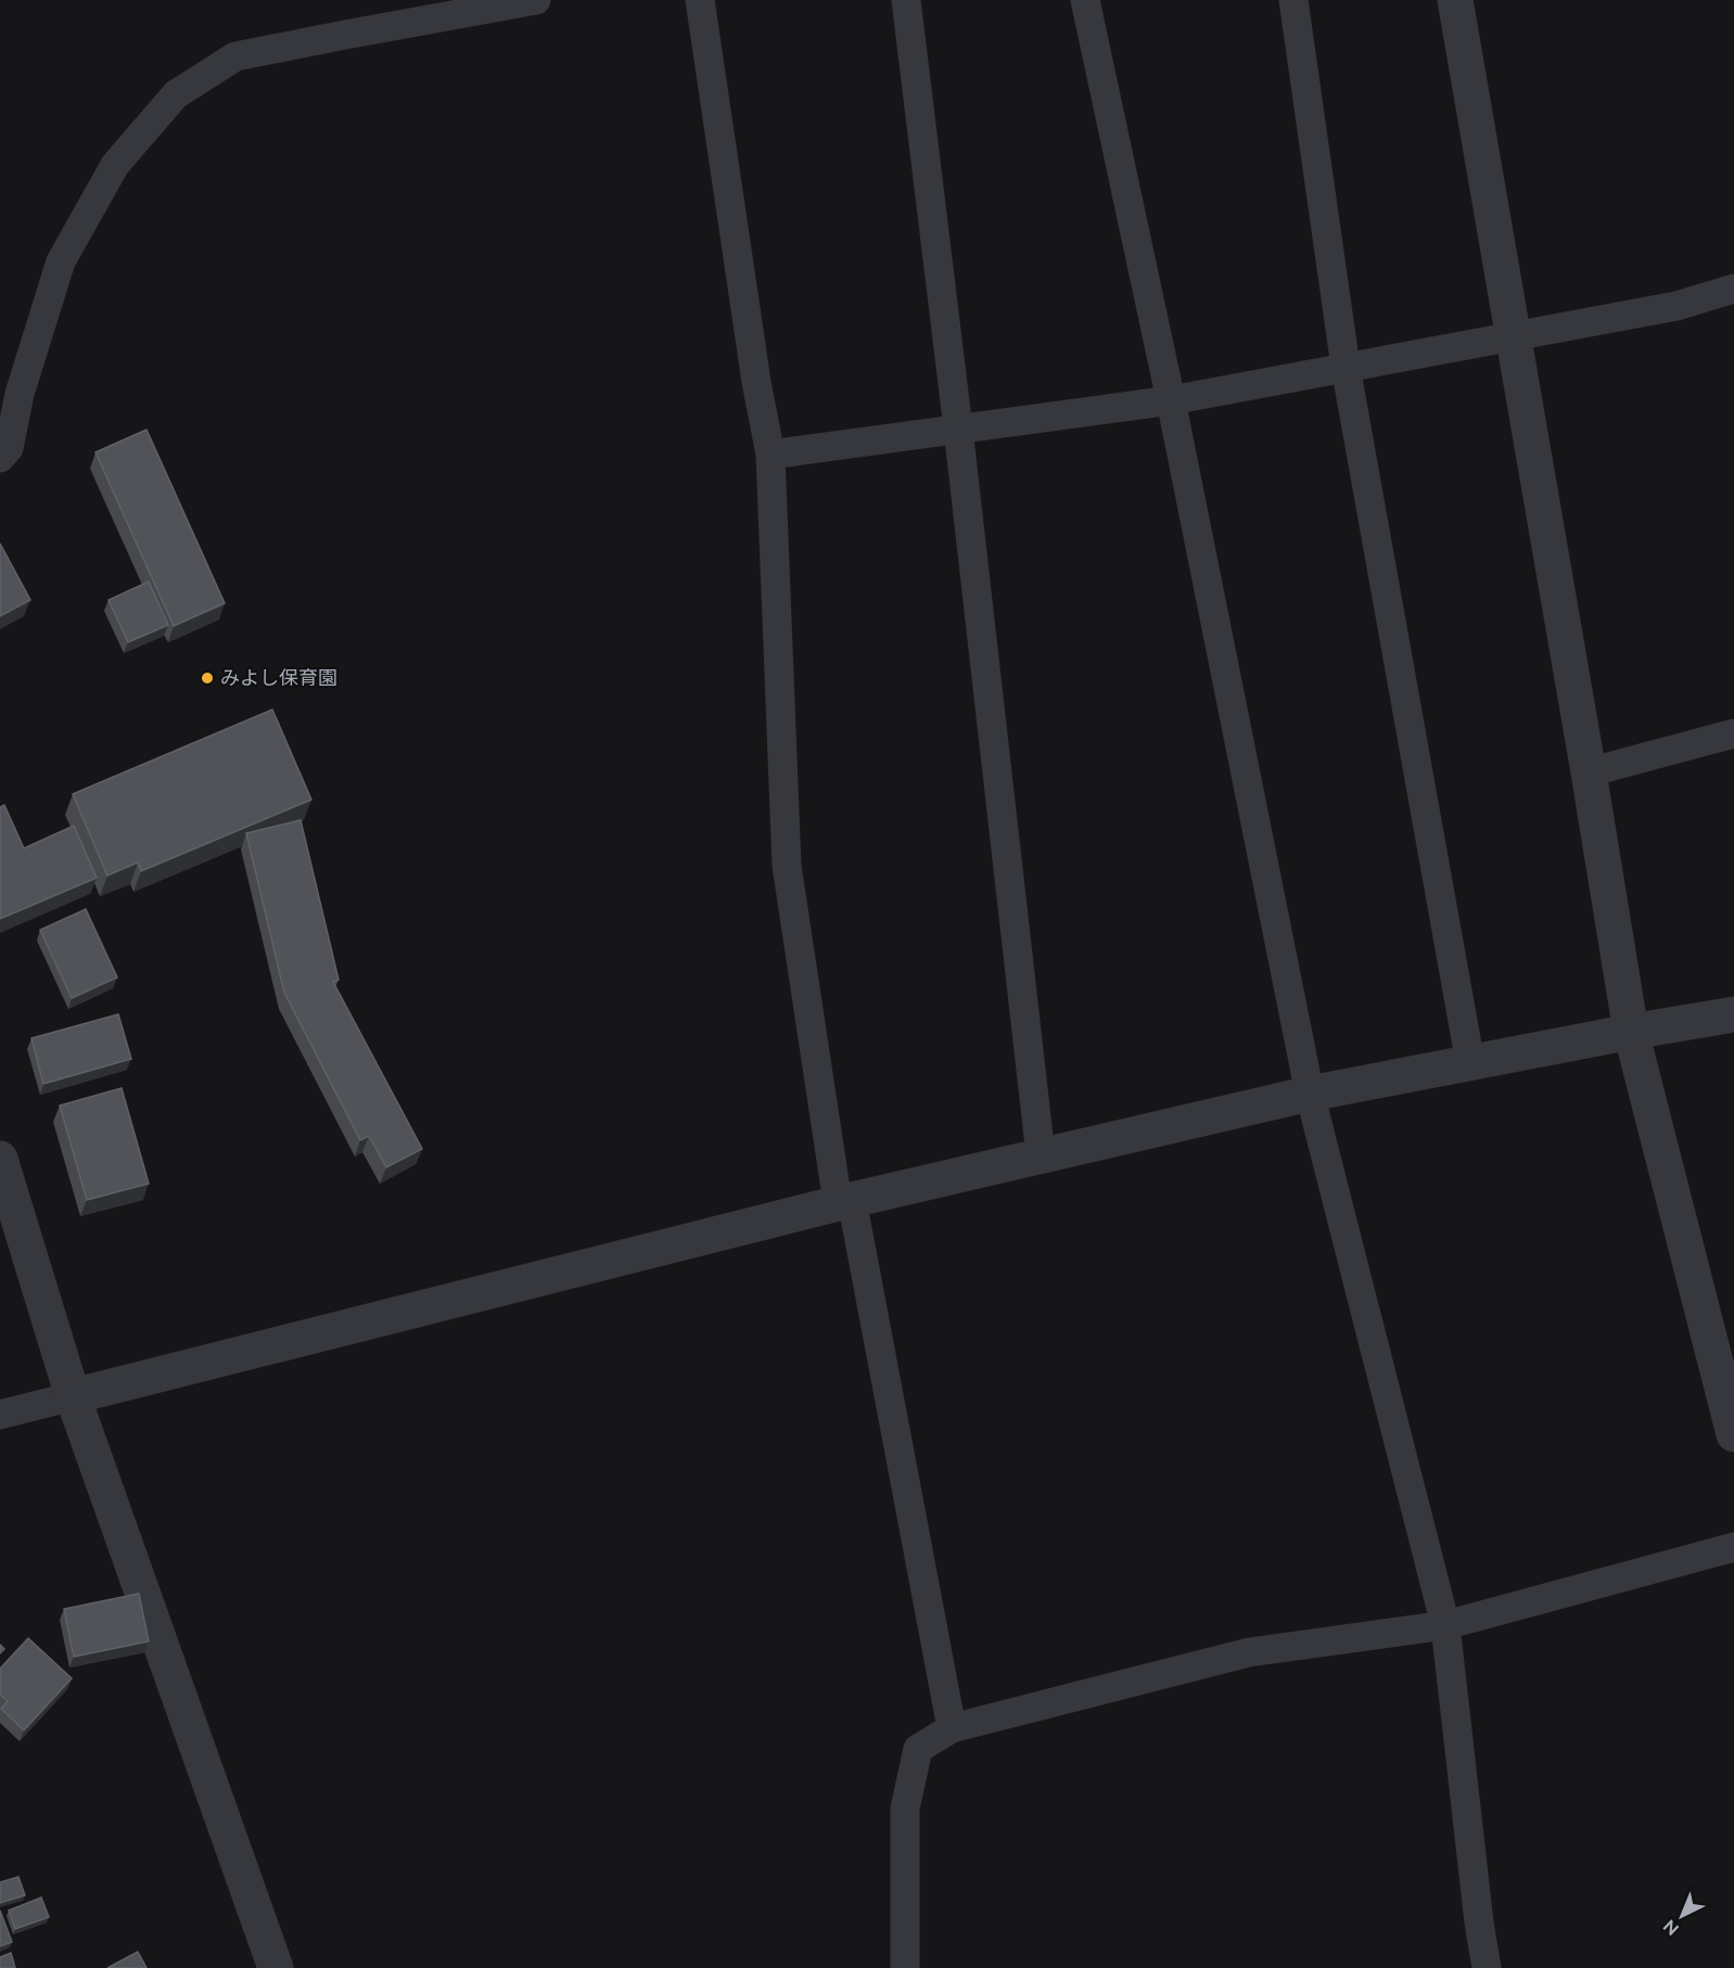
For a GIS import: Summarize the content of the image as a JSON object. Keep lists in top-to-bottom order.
{
  "places": ["みよし保育園"],
  "north": "bottom left"
}
